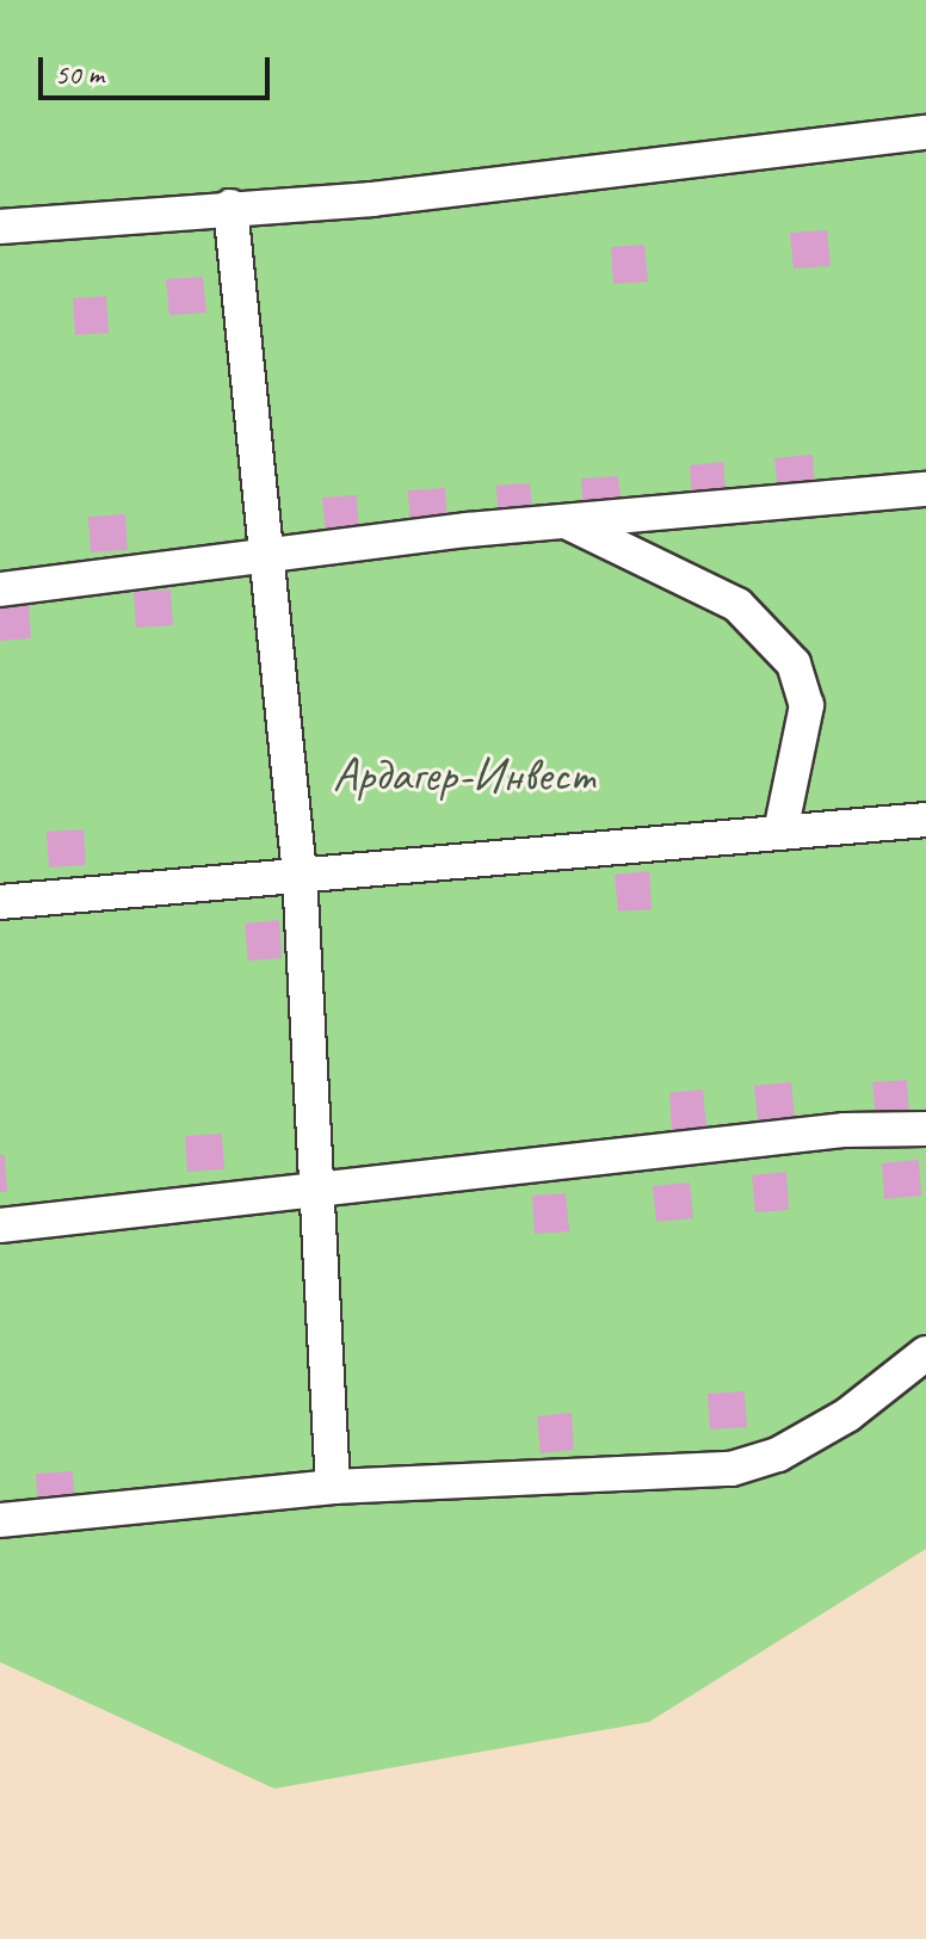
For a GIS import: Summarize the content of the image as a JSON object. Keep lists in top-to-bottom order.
{
  "parks": ["Ардагер-Инвест"],
  "scale_bar": "50 m"
}
